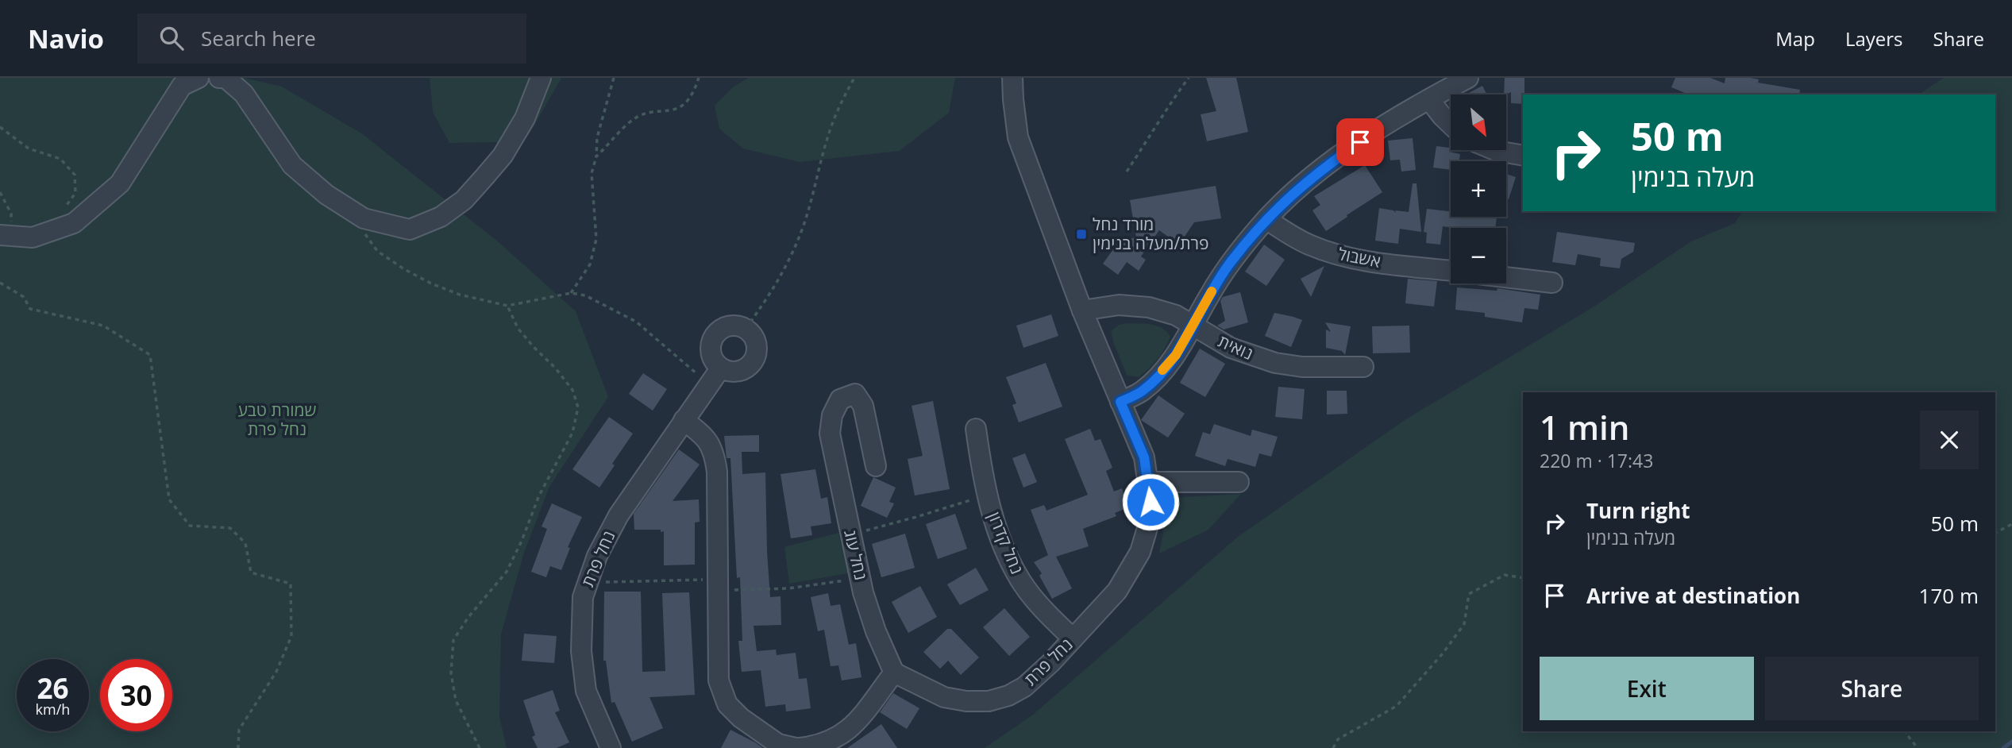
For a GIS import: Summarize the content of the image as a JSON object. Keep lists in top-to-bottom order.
{
  "streets": {
    "street": [
      "אשבול",
      "נואית",
      "נחל קדרון",
      "נחל עוג",
      "נחל פרת"
    ]
  },
  "crossings": [
    ["נואית", "נחל פרת"],
    ["נחל קדרון", "נחל פרת"],
    ["נחל עוג", "נחל פרת"]
  ],
  "parks": ["שמורת טבע נחל פרת"],
  "places": {
    "transit": ["מורד נחל פרת/מעלה בנימין"]
  },
  "north": "bottom right",
  "page": {
    "header": "Navio",
    "search": "Search here",
    "nav": ["Map", "Layers", "Share"],
    "map_buttons": ["+", "−"],
    "turn": ["50 m", "מעלה בנימין"],
    "heading": ["1 min", "220 m · 17:43"],
    "list": [
      {
        "name": "Turn right",
        "note": "מעלה בנימין",
        "value": "50 m"
      },
      {
        "name": "Arrive at destination",
        "value": "170 m"
      }
    ],
    "buttons": ["Exit", "Share"],
    "speed": "26 km/h",
    "limit": "30"
  }
}
